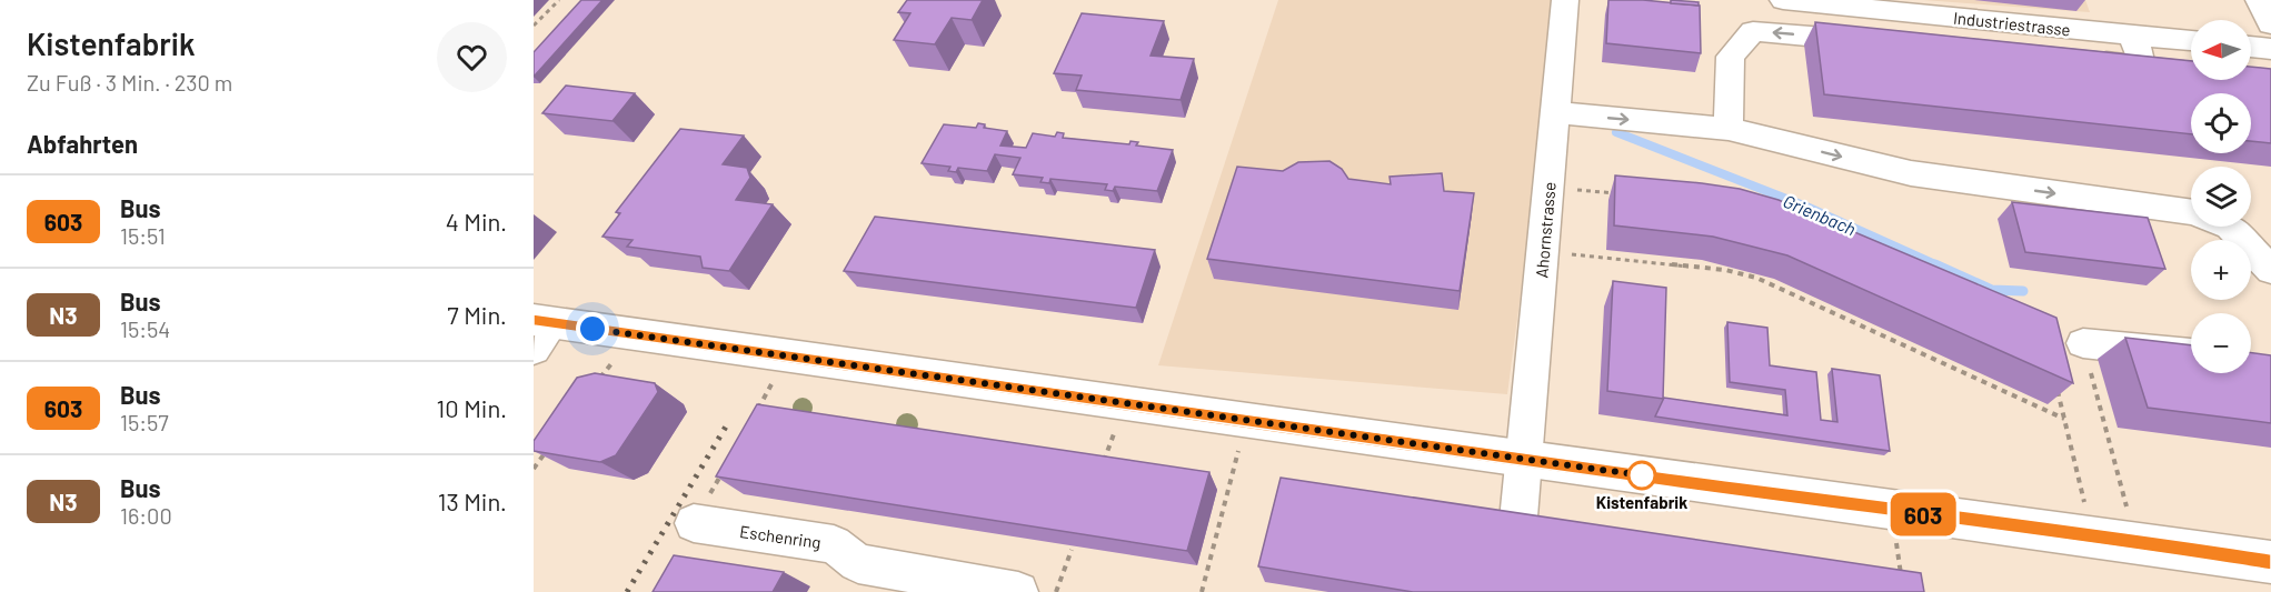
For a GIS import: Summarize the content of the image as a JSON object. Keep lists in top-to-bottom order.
{
  "streets": {
    "street": ["Industriestrasse", "Ahornstrasse", "Eschenring"]
  },
  "water": ["Grienbach"],
  "places": ["Kistenfabrik"],
  "lines": ["bus line 603"],
  "north": "left",
  "page": {
    "heading": [
      ["Kistenfabrik", "Zu Fuß · 3 Min. · 230 m"],
      "Abfahrten"
    ],
    "on_map": "603",
    "map_buttons": ["+", "−"],
    "list": [
      {
        "mark": "603",
        "name": "Bus",
        "note": "15:51",
        "value": "4 Min."
      },
      {
        "mark": "N3",
        "name": "Bus",
        "note": "15:54",
        "value": "7 Min."
      },
      {
        "mark": "603",
        "name": "Bus",
        "note": "15:57",
        "value": "10 Min."
      },
      {
        "mark": "N3",
        "name": "Bus",
        "note": "16:00",
        "value": "13 Min."
      }
    ]
  }
}
